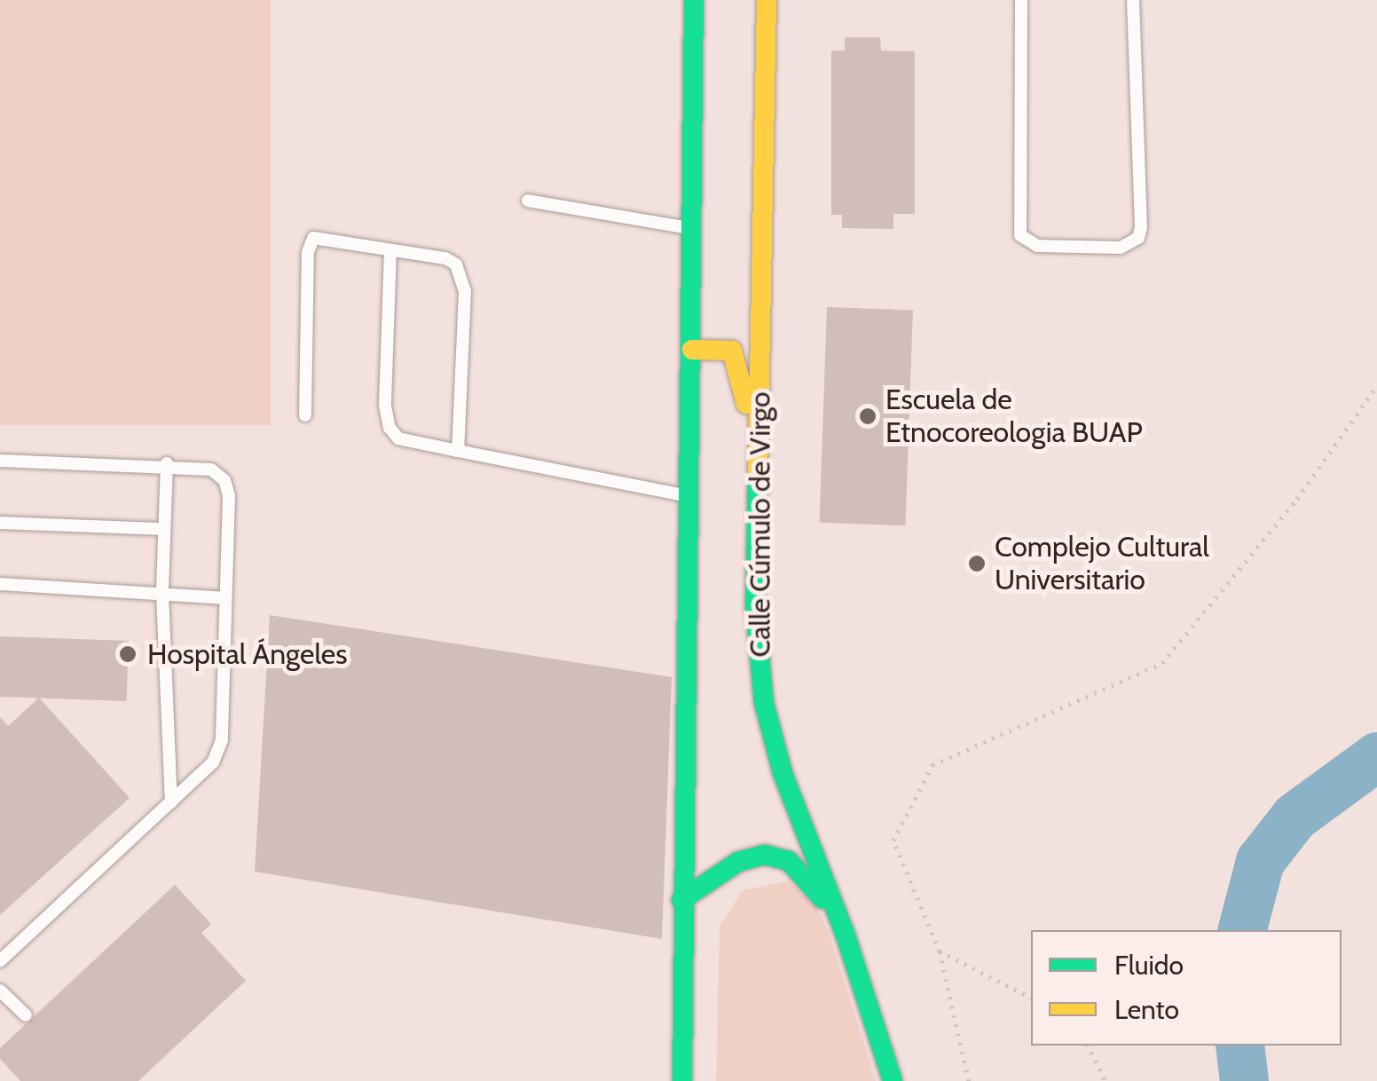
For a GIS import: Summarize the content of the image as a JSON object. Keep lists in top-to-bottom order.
{
  "streets": {
    "main road": ["Calle Cúmulo de Virgo"]
  },
  "places": ["Escuela de Etnocoreologia BUAP", "Complejo Cultural Universitario", "Hospital Ángeles"],
  "legend": ["Fluido", "Lento"]
}
